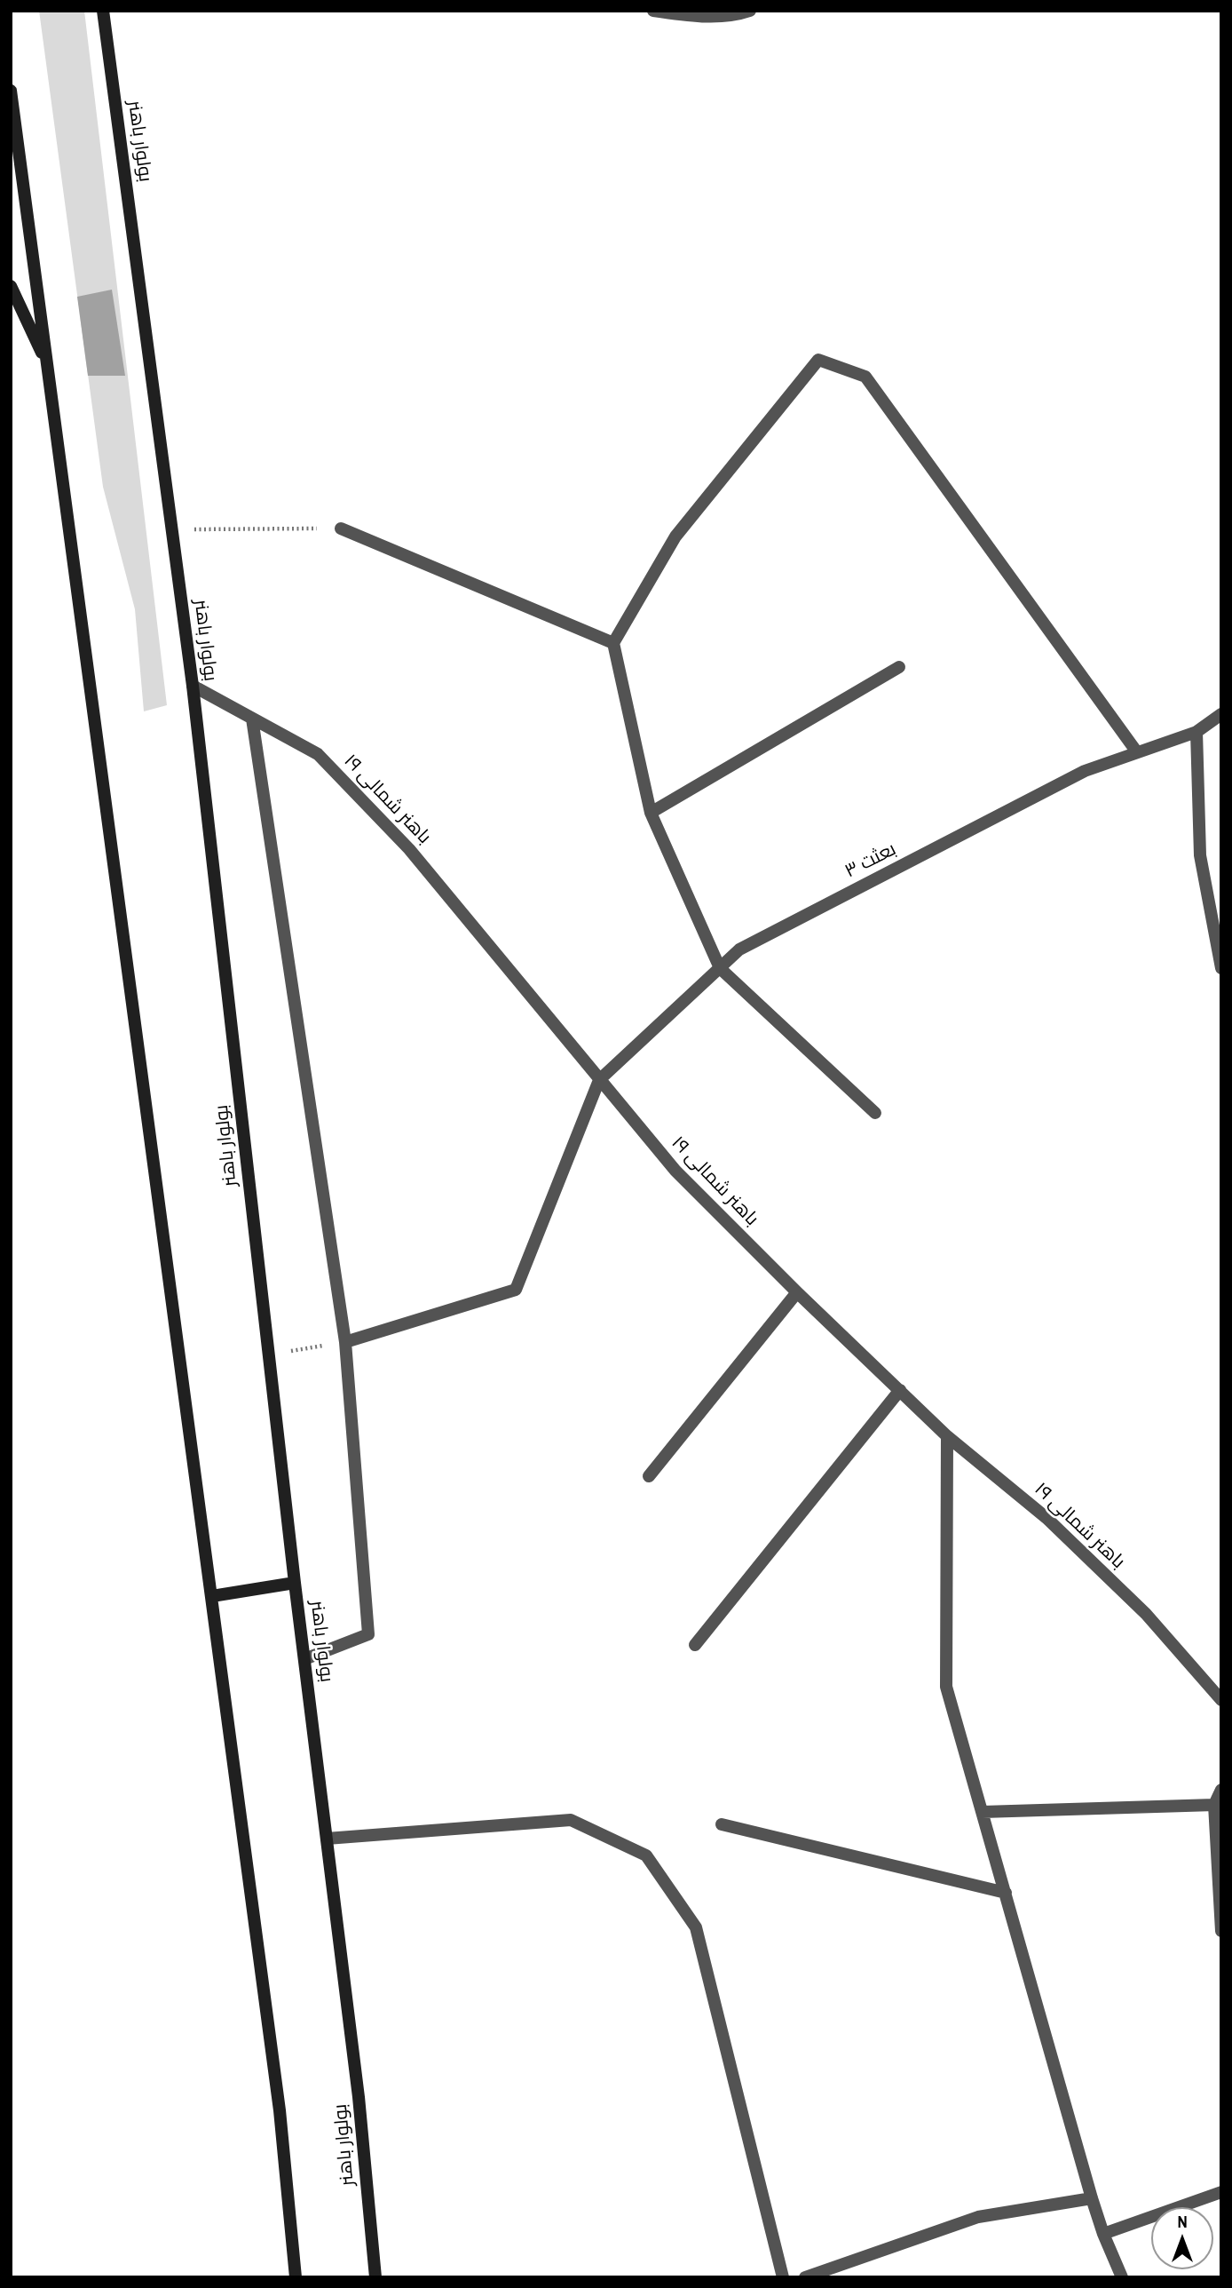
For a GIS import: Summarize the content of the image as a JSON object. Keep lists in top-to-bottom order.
{
  "streets": {
    "main road": ["بولوار باهنر"],
    "street": ["باهنر شمالی ۱۹", "بعثت ۳"]
  },
  "crossings": [
    ["بولوار باهنر", "باهنر شمالی ۱۹"],
    ["باهنر شمالی ۱۹", "بعثت ۳"]
  ],
  "north": "top"
}
